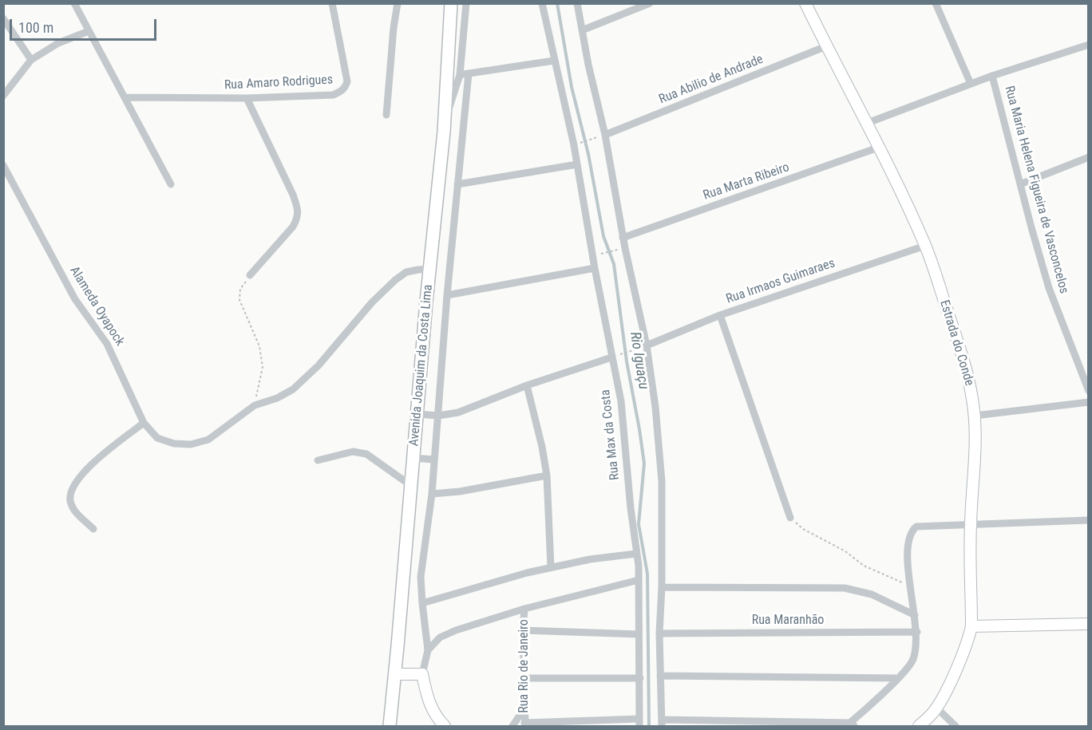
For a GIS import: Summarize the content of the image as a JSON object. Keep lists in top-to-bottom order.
{
  "streets": {
    "main road": ["Avenida Joaquim da Costa Lima"],
    "street": [
      "Rua Abilio de Andrade",
      "Rua Amaro Rodrigues",
      "Rua Marta Ribeiro",
      "Rua Maria Helena Figueira de Vasconcelos",
      "Rua Irmaos Guimaraes",
      "Alameda Oyapock",
      "Estrada do Conde",
      "Rua Max da Costa",
      "Rua Maranhão",
      "Rua Rio de Janeiro"
    ]
  },
  "crossings": [
    ["Rua Abilio de Andrade", "Estrada do Conde"],
    ["Rua Marta Ribeiro", "Estrada do Conde"],
    ["Rua Irmaos Guimaraes", "Estrada do Conde"],
    ["Alameda Oyapock", "Avenida Joaquim da Costa Lima"],
    ["Rua Max da Costa", "Rua Rio de Janeiro"]
  ],
  "water": ["Rio Iguaçu"],
  "scale_bar": "100 m"
}
